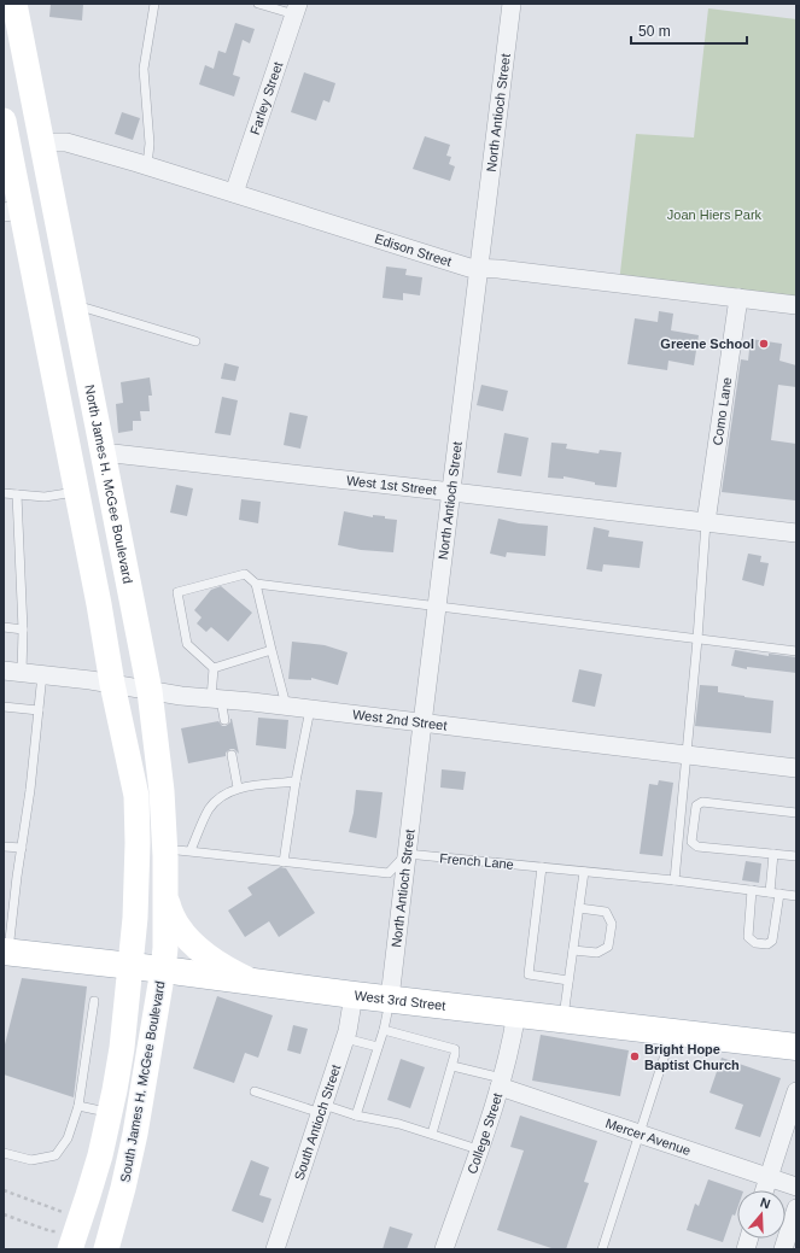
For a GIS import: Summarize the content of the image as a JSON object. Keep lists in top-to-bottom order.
{
  "streets": {
    "main road": ["North James H. McGee Boulevard", "West 3rd Street", "South James H. McGee Boulevard"],
    "street": [
      "Farley Street",
      "North Antioch Street",
      "Edison Street",
      "Como Lane",
      "West 1st Street",
      "West 2nd Street",
      "South Antioch Street",
      "College Street",
      "Mercer Avenue"
    ],
    "lane": ["French Lane"]
  },
  "crossings": [
    ["Farley Street", "Edison Street"],
    ["North Antioch Street", "Edison Street"],
    ["North Antioch Street", "West 1st Street"],
    ["North Antioch Street", "West 2nd Street"],
    ["North Antioch Street", "French Lane"],
    ["North Antioch Street", "West 3rd Street"],
    ["Edison Street", "Como Lane"],
    ["Edison Street", "North James H. McGee Boulevard"],
    ["Como Lane", "West 1st Street"],
    ["North James H. McGee Boulevard", "West 1st Street"],
    ["North James H. McGee Boulevard", "West 2nd Street"],
    ["North James H. McGee Boulevard", "West 3rd Street"],
    ["North James H. McGee Boulevard", "South James H. McGee Boulevard"],
    ["West 3rd Street", "South James H. McGee Boulevard"],
    ["West 3rd Street", "South Antioch Street"],
    ["West 3rd Street", "College Street"],
    ["College Street", "Mercer Avenue"]
  ],
  "parks": ["Joan Hiers Park"],
  "places": ["Greene School", "Bright Hope Baptist Church"],
  "scale_bar": "50 m",
  "north": "top"
}
